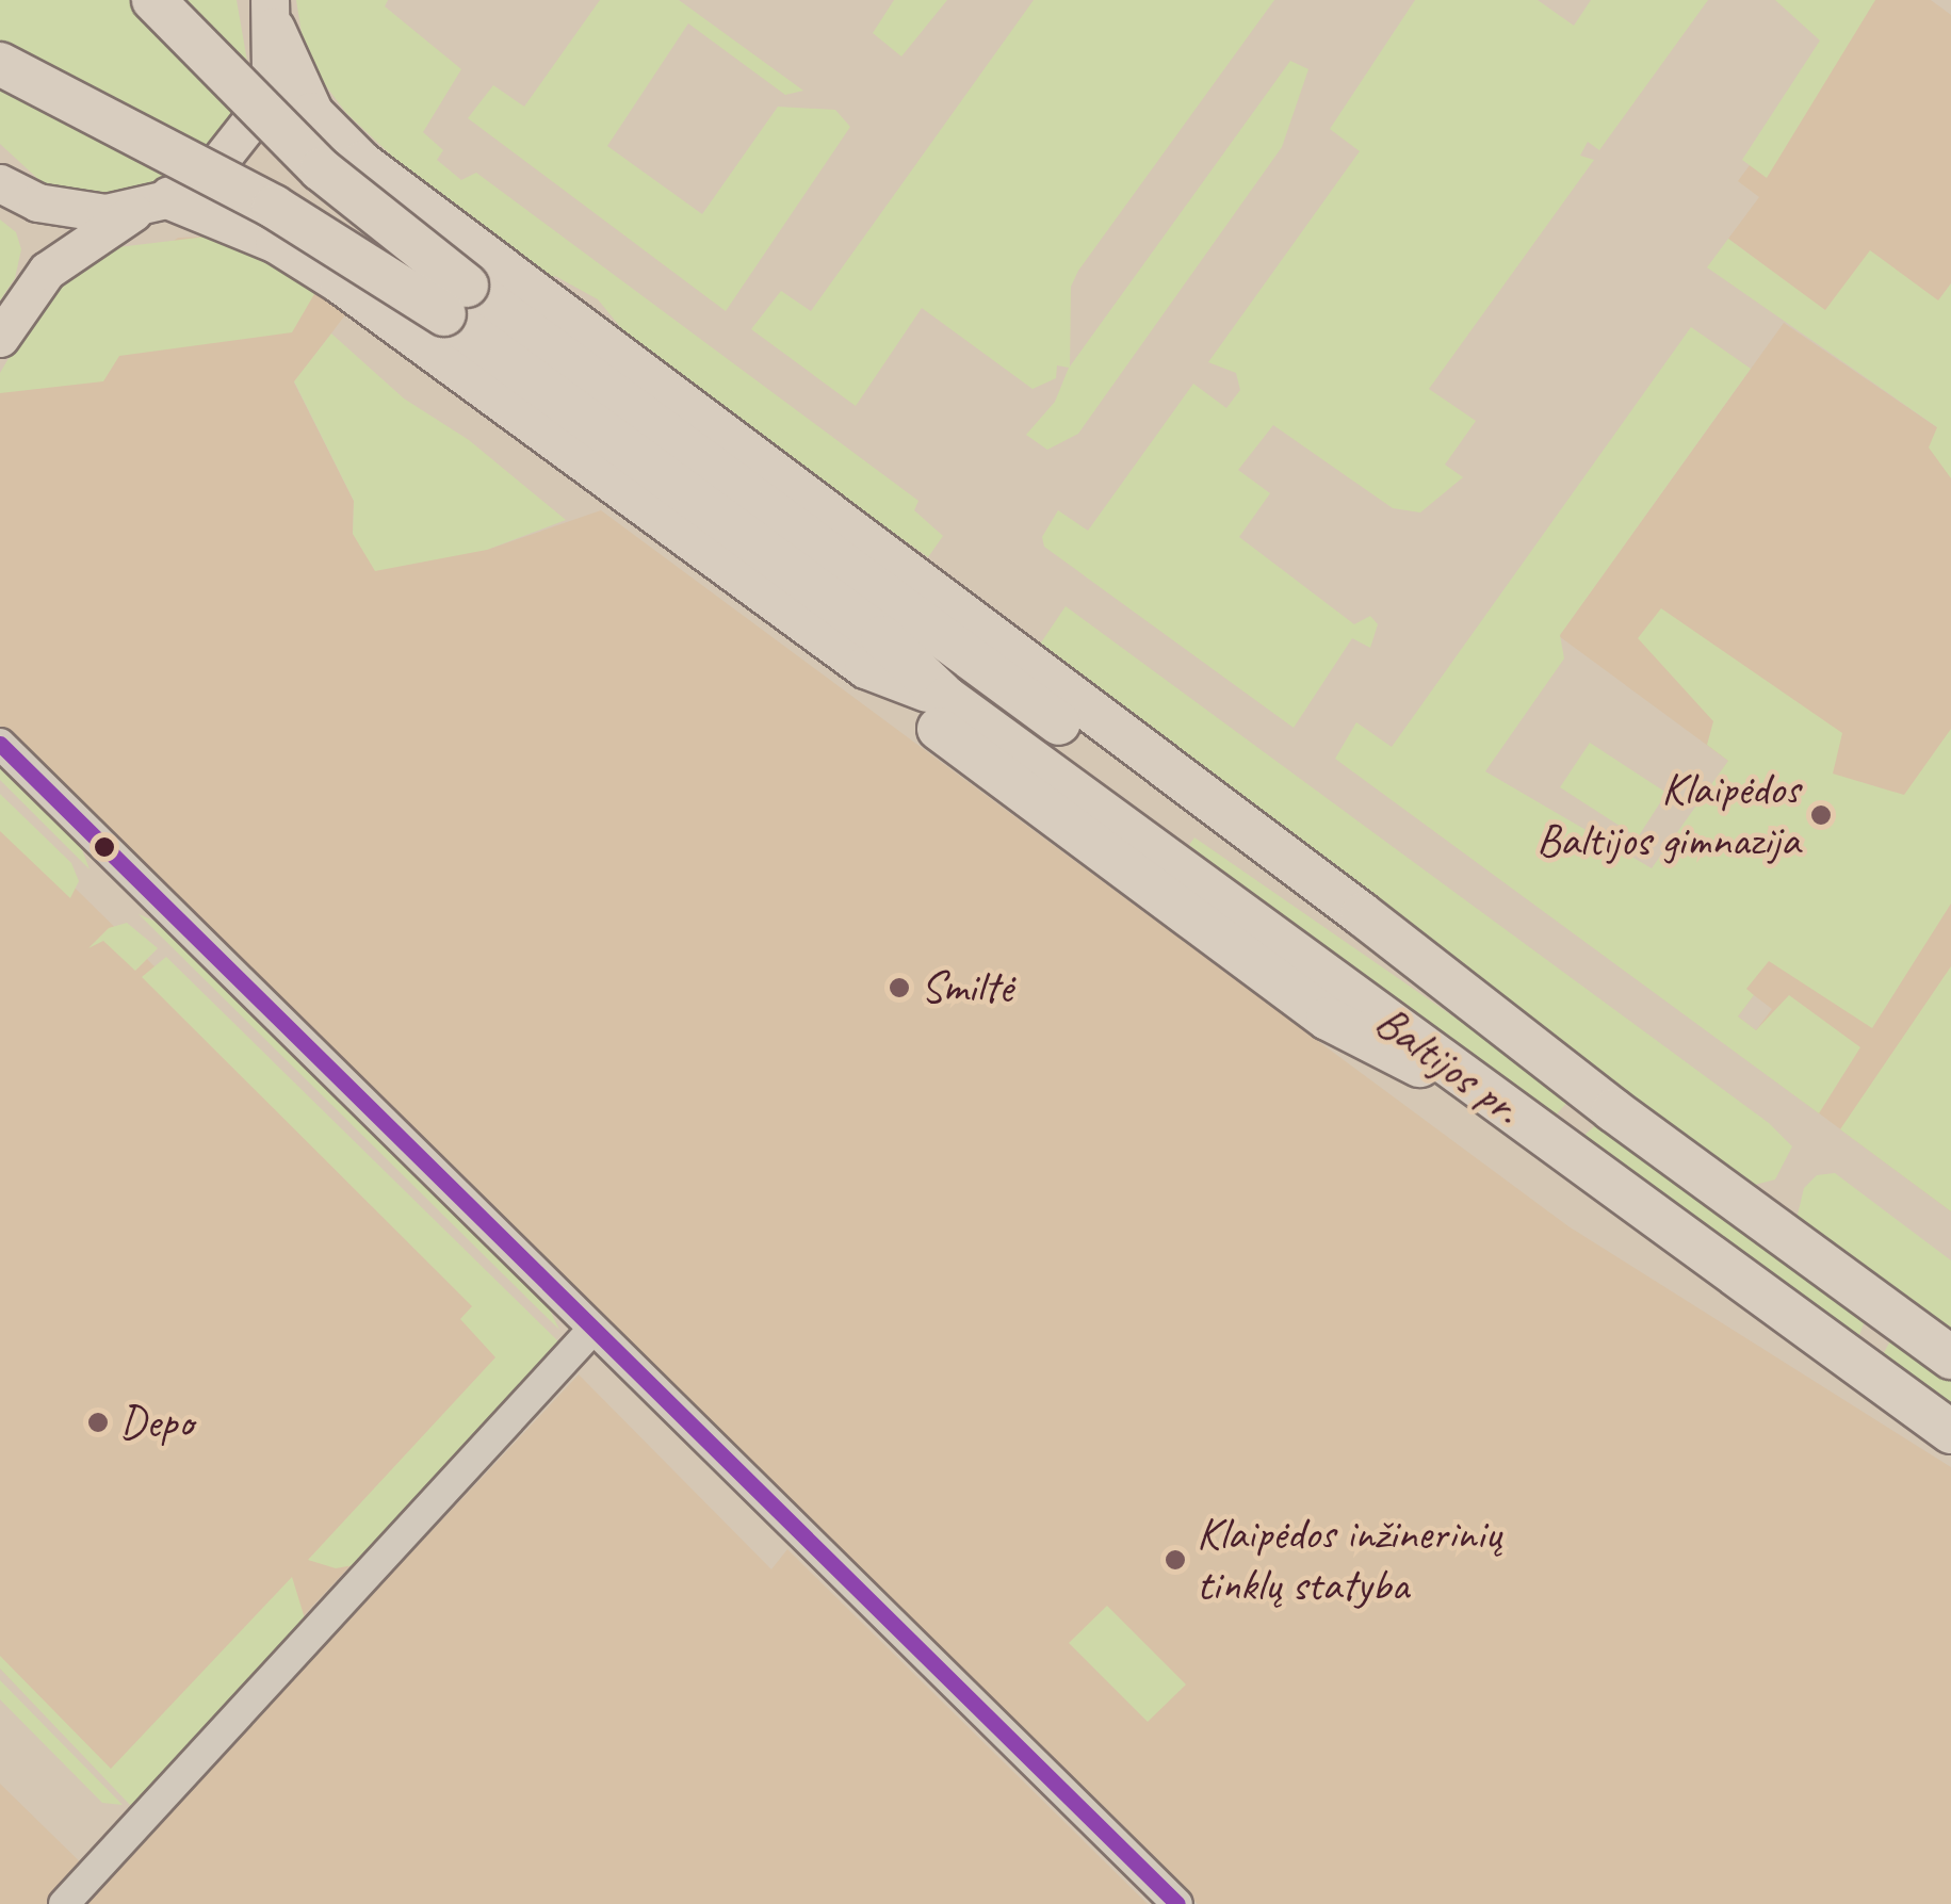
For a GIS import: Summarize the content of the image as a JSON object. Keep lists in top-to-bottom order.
{
  "streets": {
    "highway": ["Baltijos pr."]
  },
  "places": [
    "Klaipėdos Baltijos gimnazija",
    "Smiltė",
    "Depo",
    "Klaipėdos inžinerinių tinklų statyba"
  ]
}
